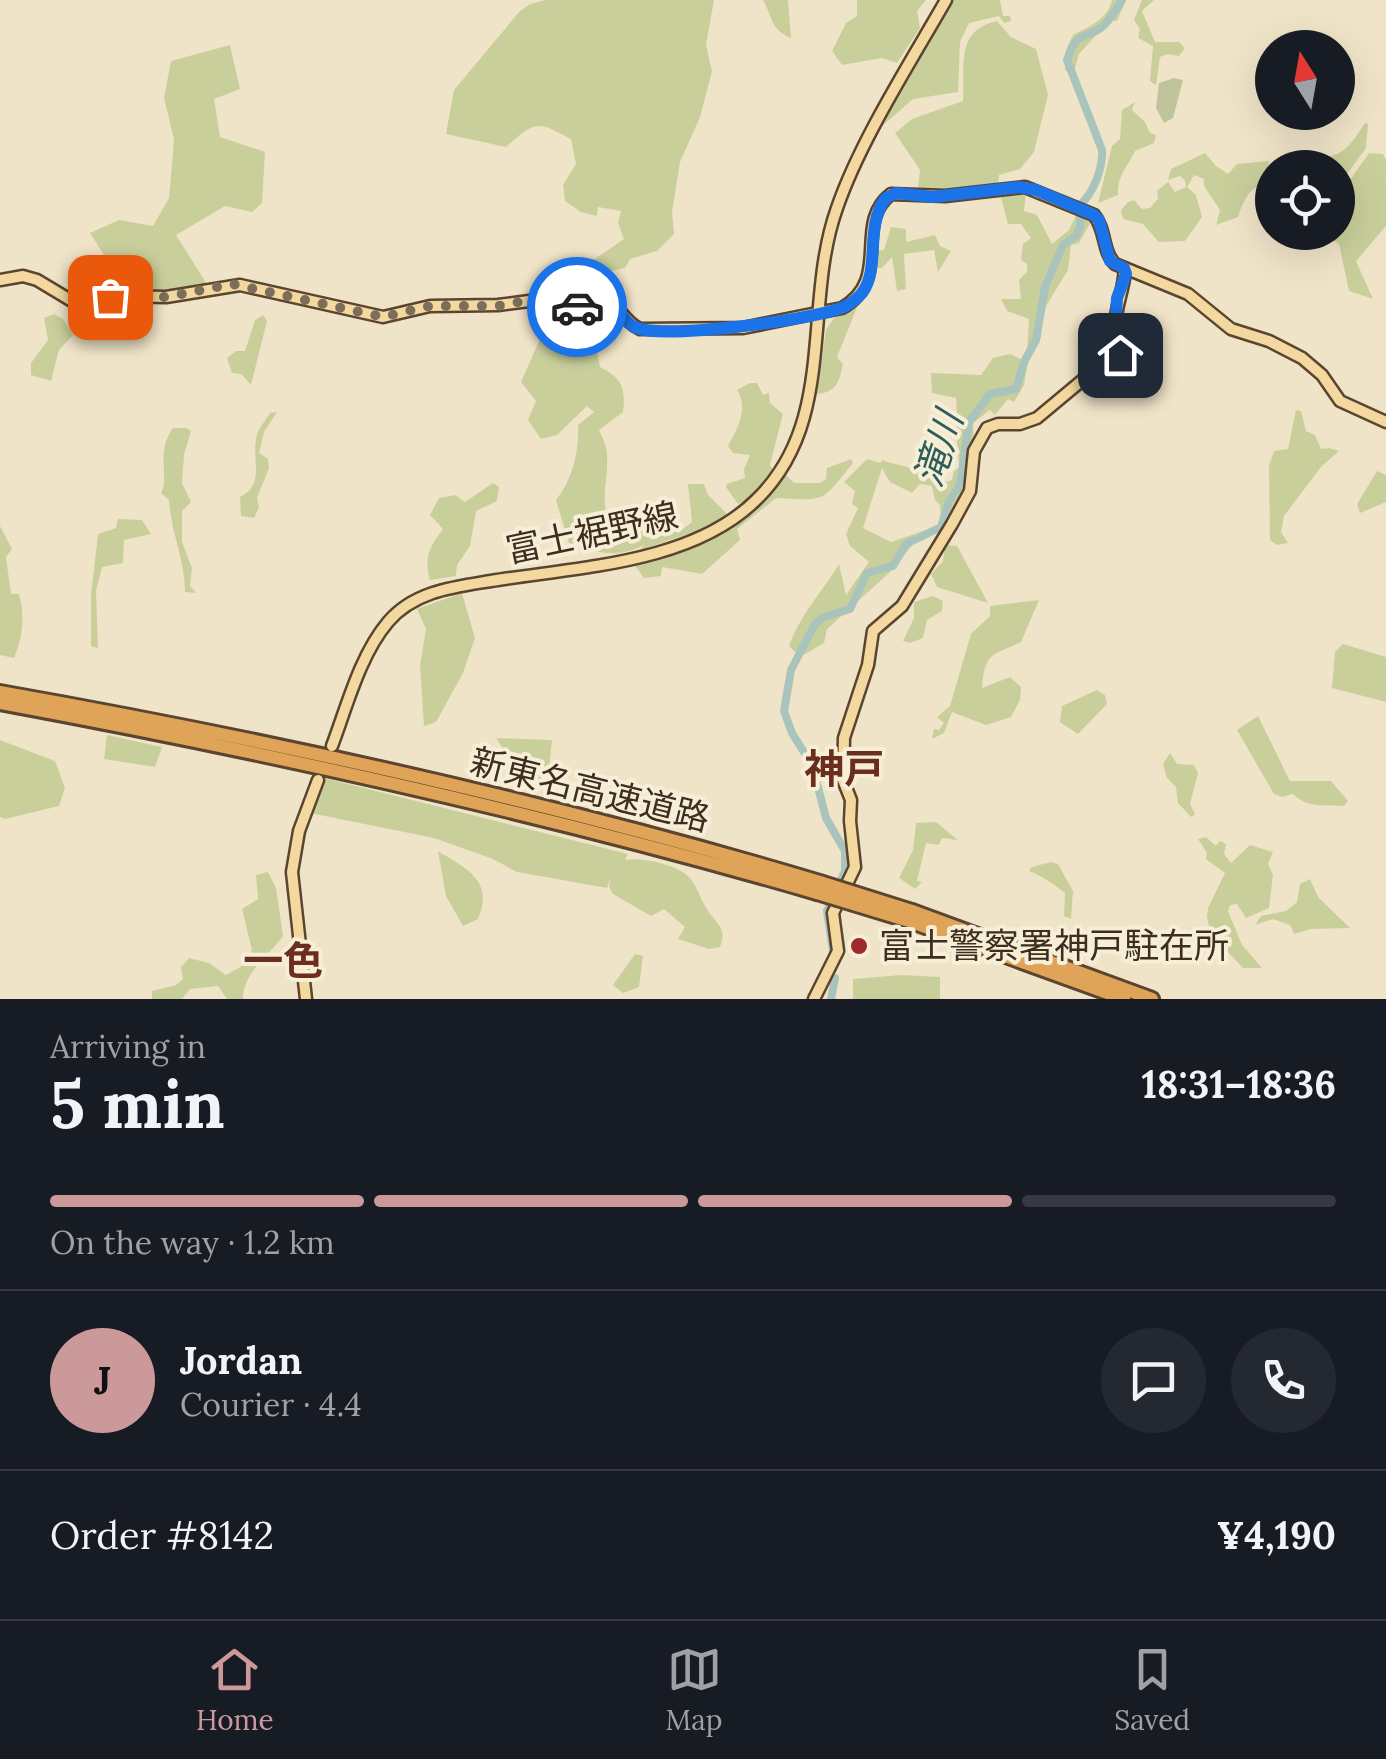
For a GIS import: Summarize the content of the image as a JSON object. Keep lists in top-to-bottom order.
{
  "streets": {
    "highway": ["新東名高速道路"],
    "main road": ["富士裾野線"]
  },
  "districts": ["神戸", "一色"],
  "water": ["滝川"],
  "places": ["富士警察署神戸駐在所"],
  "north": "top",
  "page": {
    "heading": ["5 min", "Arriving in", "18:31–18:36"],
    "panel": [
      "Jordan",
      "Courier · 4.4",
      "Order #8142",
      "¥4,190"
    ],
    "bar": "On the way · 1.2 km",
    "round": "J",
    "tabs": ["Home", "Map", "Saved"]
  }
}
